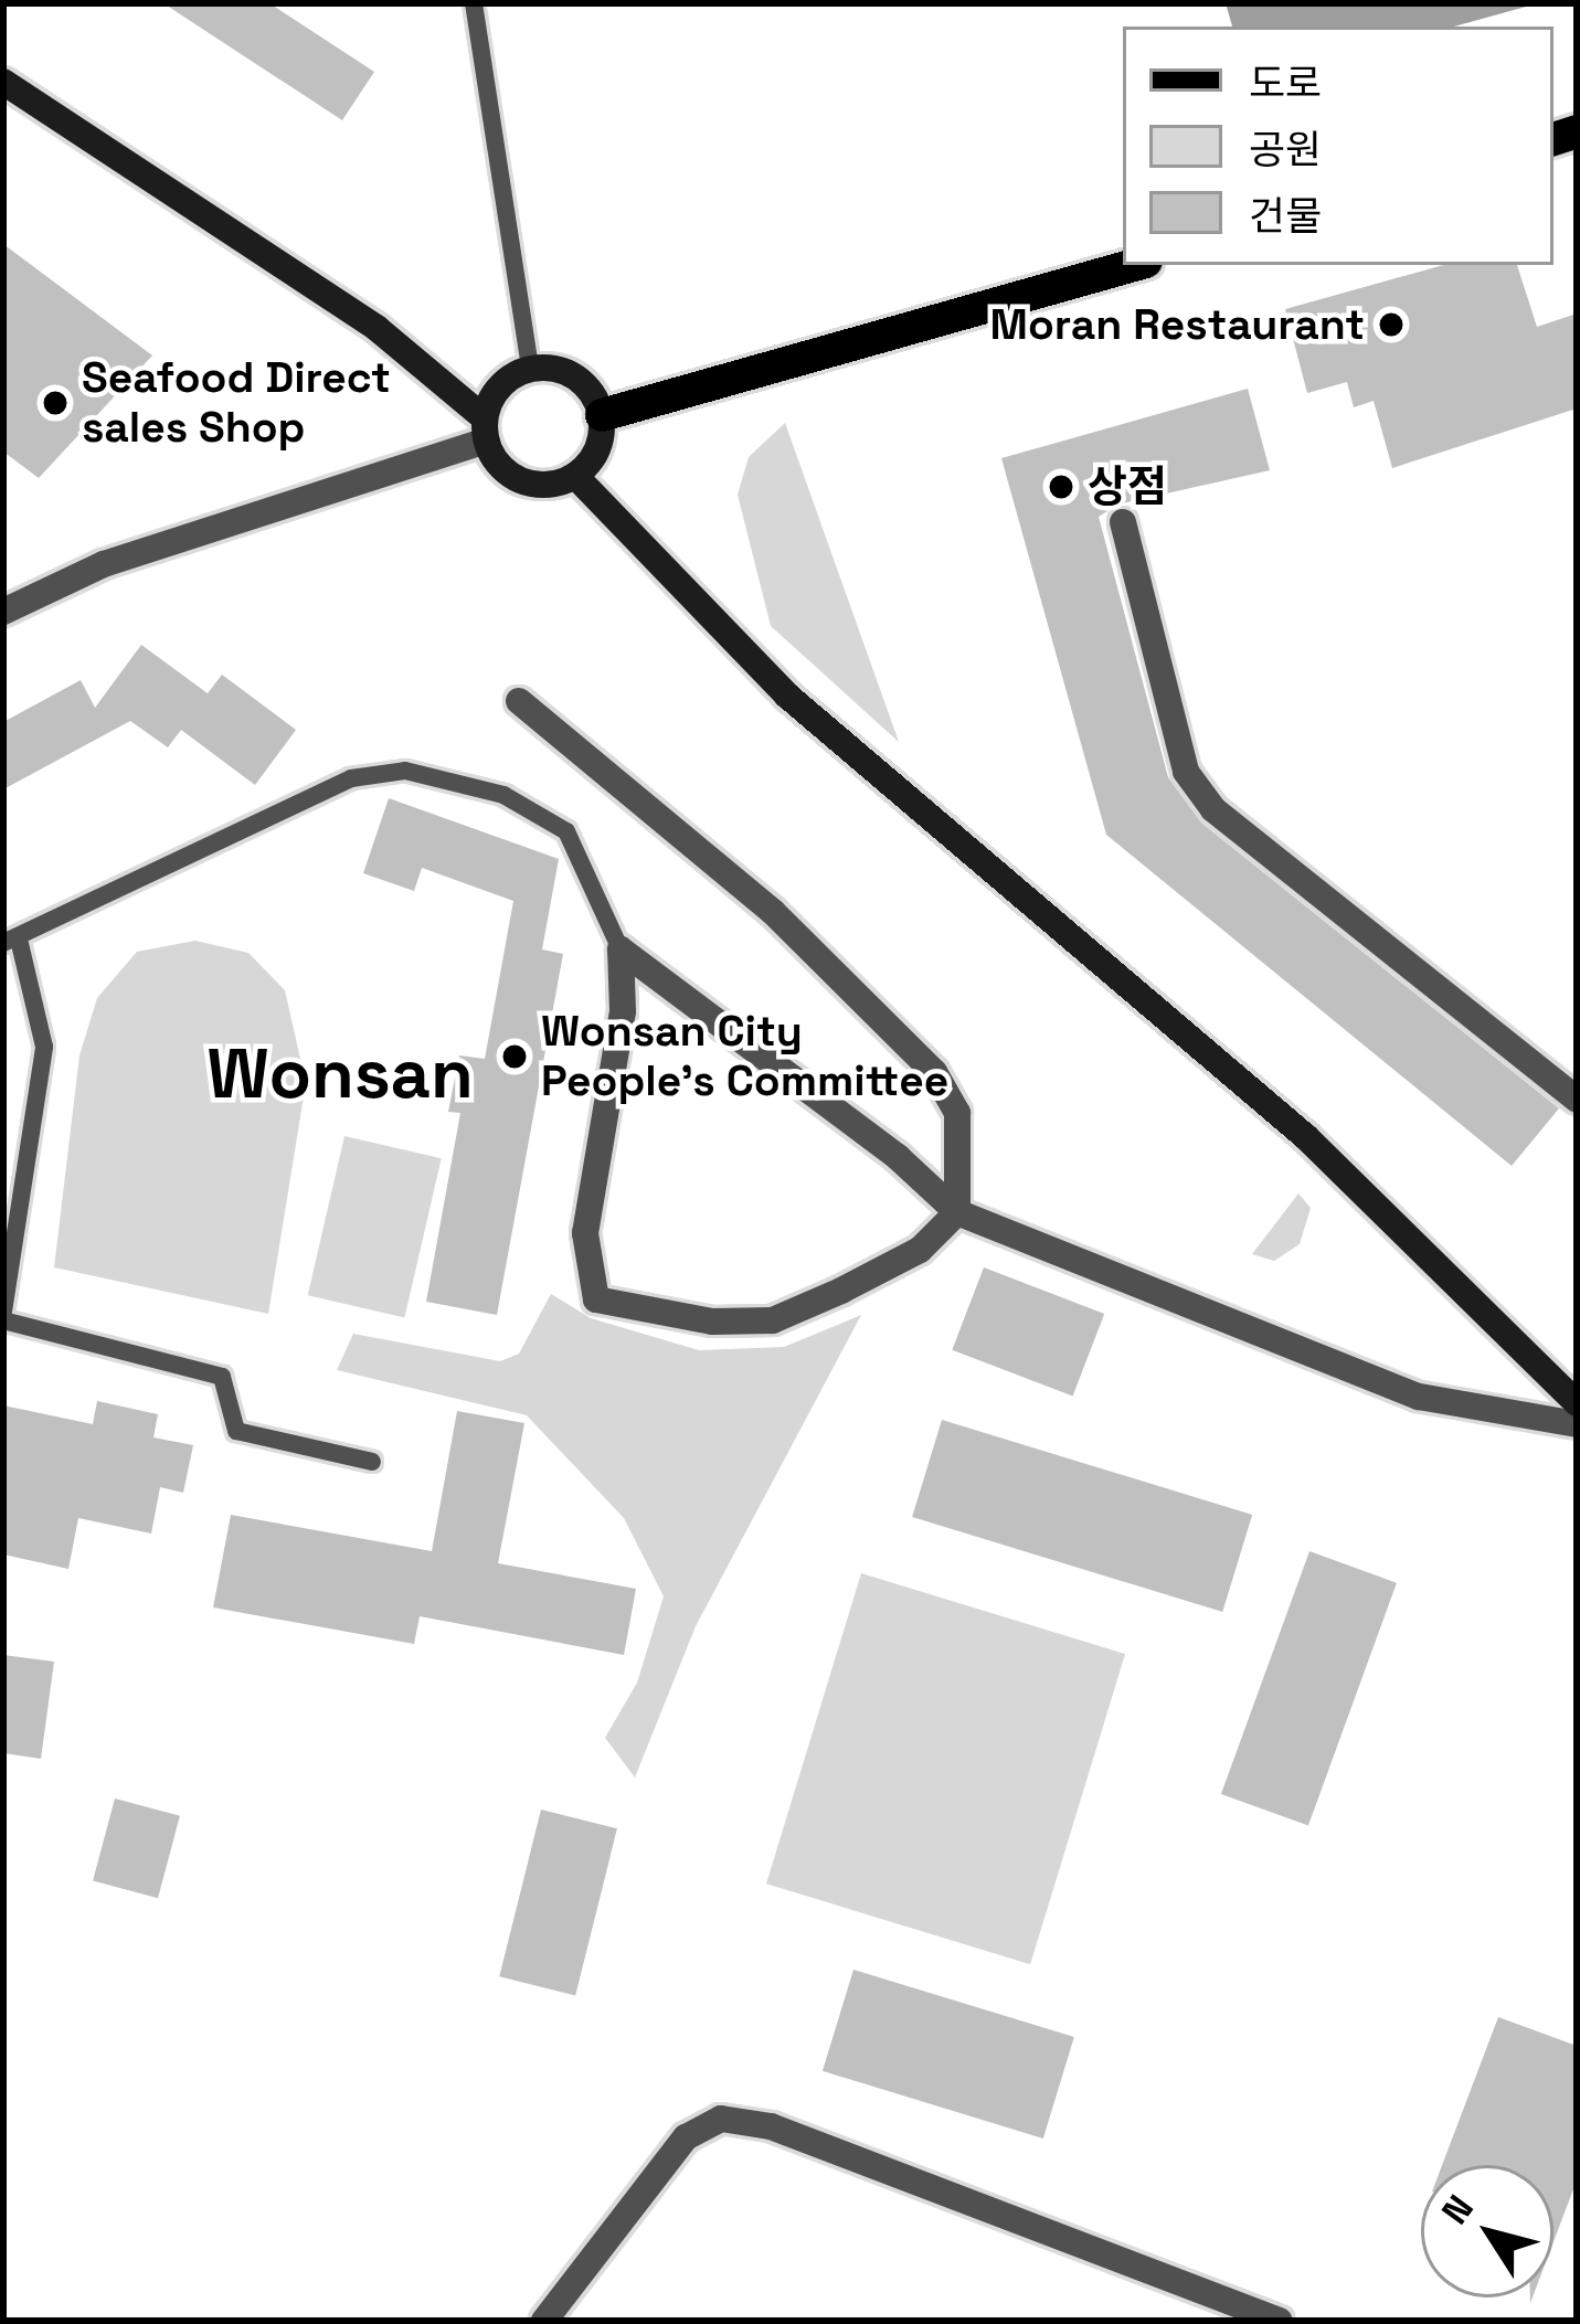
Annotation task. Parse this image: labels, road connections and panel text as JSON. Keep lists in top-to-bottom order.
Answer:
{
  "districts": ["Wonsan"],
  "places": [
    "Moran Restaurant",
    "Seafood Direct sales Shop",
    "상점",
    "Wonsan City People's Committee"
  ],
  "legend": ["도로", "공원", "건물"],
  "north": "top left"
}
